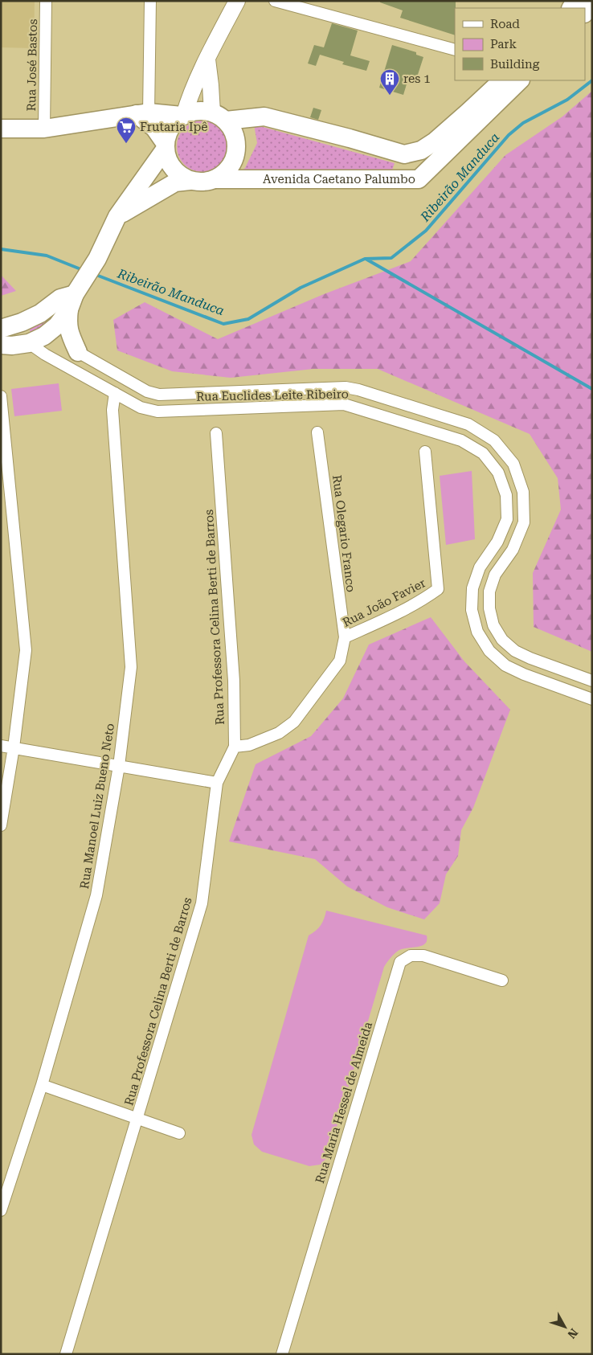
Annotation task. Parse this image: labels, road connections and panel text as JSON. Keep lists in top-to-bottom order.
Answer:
{
  "streets": {
    "main road": ["Avenida Caetano Palumbo"],
    "street": [
      "Rua José Bastos",
      "Rua Euclides Leite Ribeiro",
      "Rua Olegario Franco",
      "Rua João Favier",
      "Rua Professora Celina Berti de Barros",
      "Rua Manoel Luiz Bueno Neto",
      "Rua Maria Hessel de Almeida"
    ]
  },
  "crossings": [
    ["Rua Euclides Leite Ribeiro", "Rua Manoel Luiz Bueno Neto"],
    ["Rua Olegario Franco", "Rua João Favier"],
    ["Rua João Favier", "Rua Professora Celina Berti de Barros"]
  ],
  "water": ["Ribeirão Manduca"],
  "places": {
    "building": ["res 1"],
    "supermarket": ["Frutaria Ipê"]
  },
  "legend": ["Road", "Park", "Building"],
  "north": "bottom right"
}
